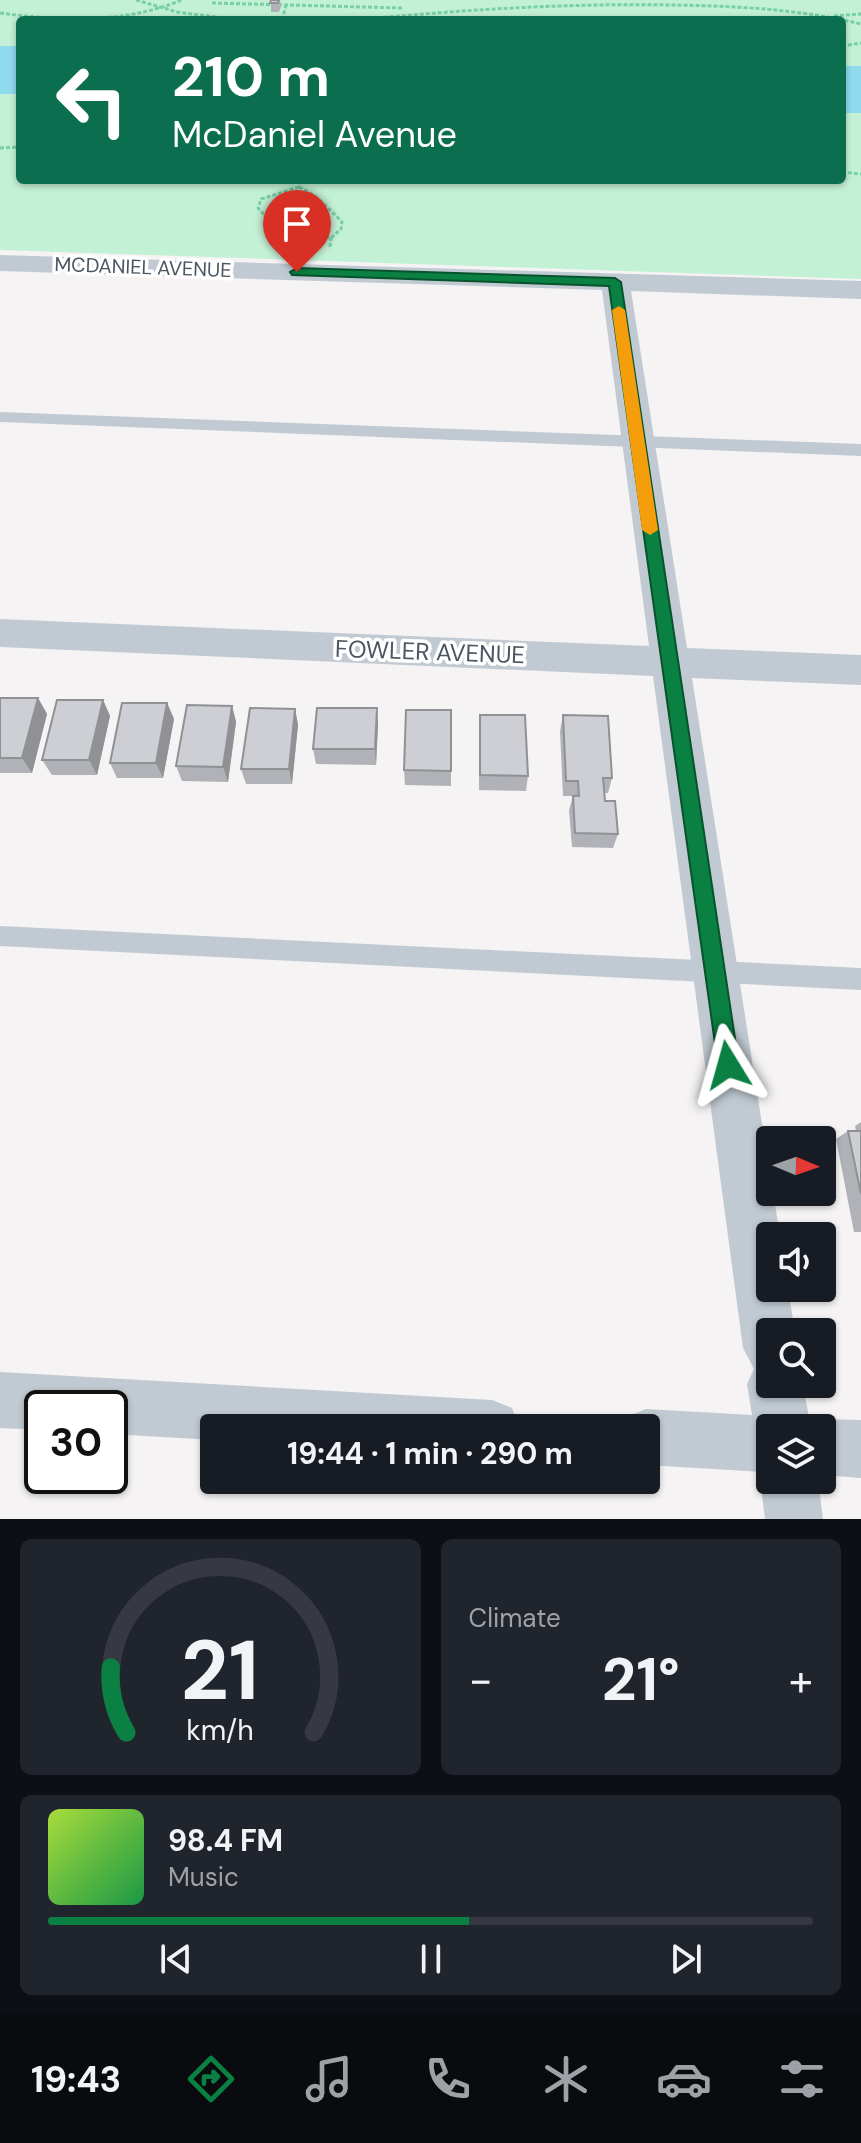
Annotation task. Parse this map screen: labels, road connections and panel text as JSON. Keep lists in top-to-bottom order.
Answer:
{
  "streets": {
    "street": ["MCDANIEL AVENUE", "FOWLER AVENUE"]
  },
  "north": "right",
  "page": {
    "turn": ["210 m", "McDaniel Avenue"],
    "limit": "30",
    "trip": "19:44 · 1 min · 290 m",
    "tile": "Climate",
    "heat": ["−", "21°", "+"],
    "song": ["98.4 FM", "Music"],
    "tabs": "19:43",
    "gauge": ["21", "km/h"]
  }
}
